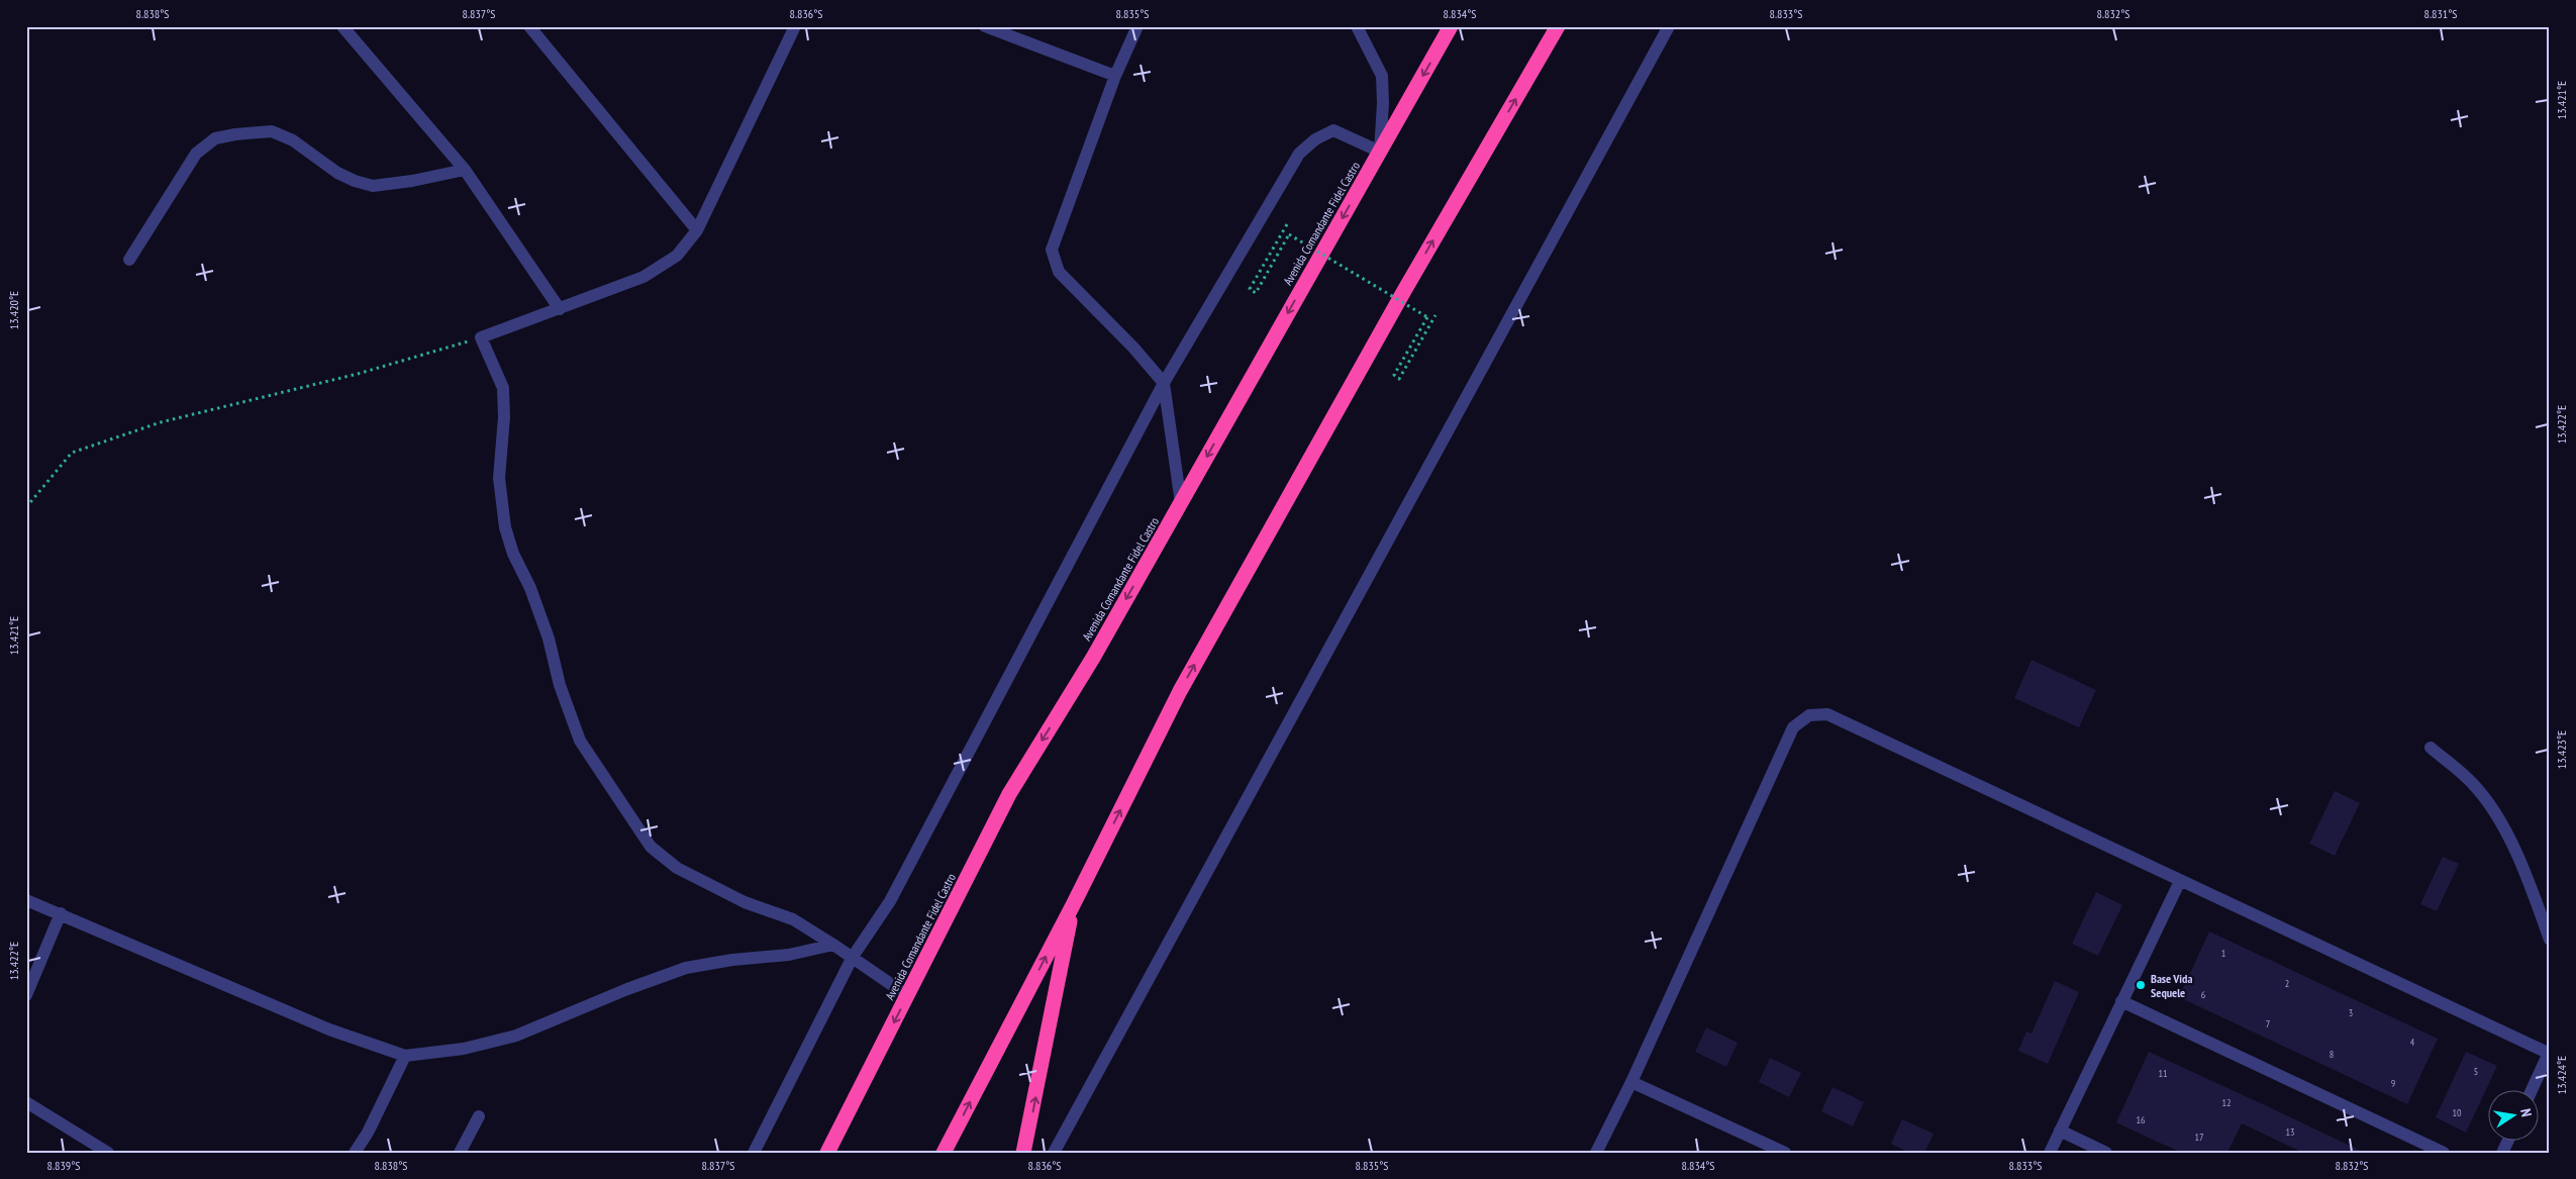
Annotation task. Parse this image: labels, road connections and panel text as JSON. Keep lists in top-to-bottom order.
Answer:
{
  "streets": {
    "highway": ["Avenida Comandante Fidel Castro"]
  },
  "places": ["Base Vida Sequele"],
  "house_numbers": [
    "1",
    "2",
    "6",
    "3",
    "7",
    "4",
    "8",
    "5",
    "11",
    "9",
    "12",
    "10",
    "16",
    "13",
    "17"
  ],
  "north": "right",
  "coordinates": [
    "8.838°S",
    "8.837°S",
    "8.836°S",
    "8.835°S",
    "8.834°S",
    "8.833°S",
    "8.832°S",
    "8.831°S",
    "13.421°E",
    "13.420°E",
    "13.422°E",
    "13.423°E",
    "13.424°E",
    "8.839°S"
  ]
}
